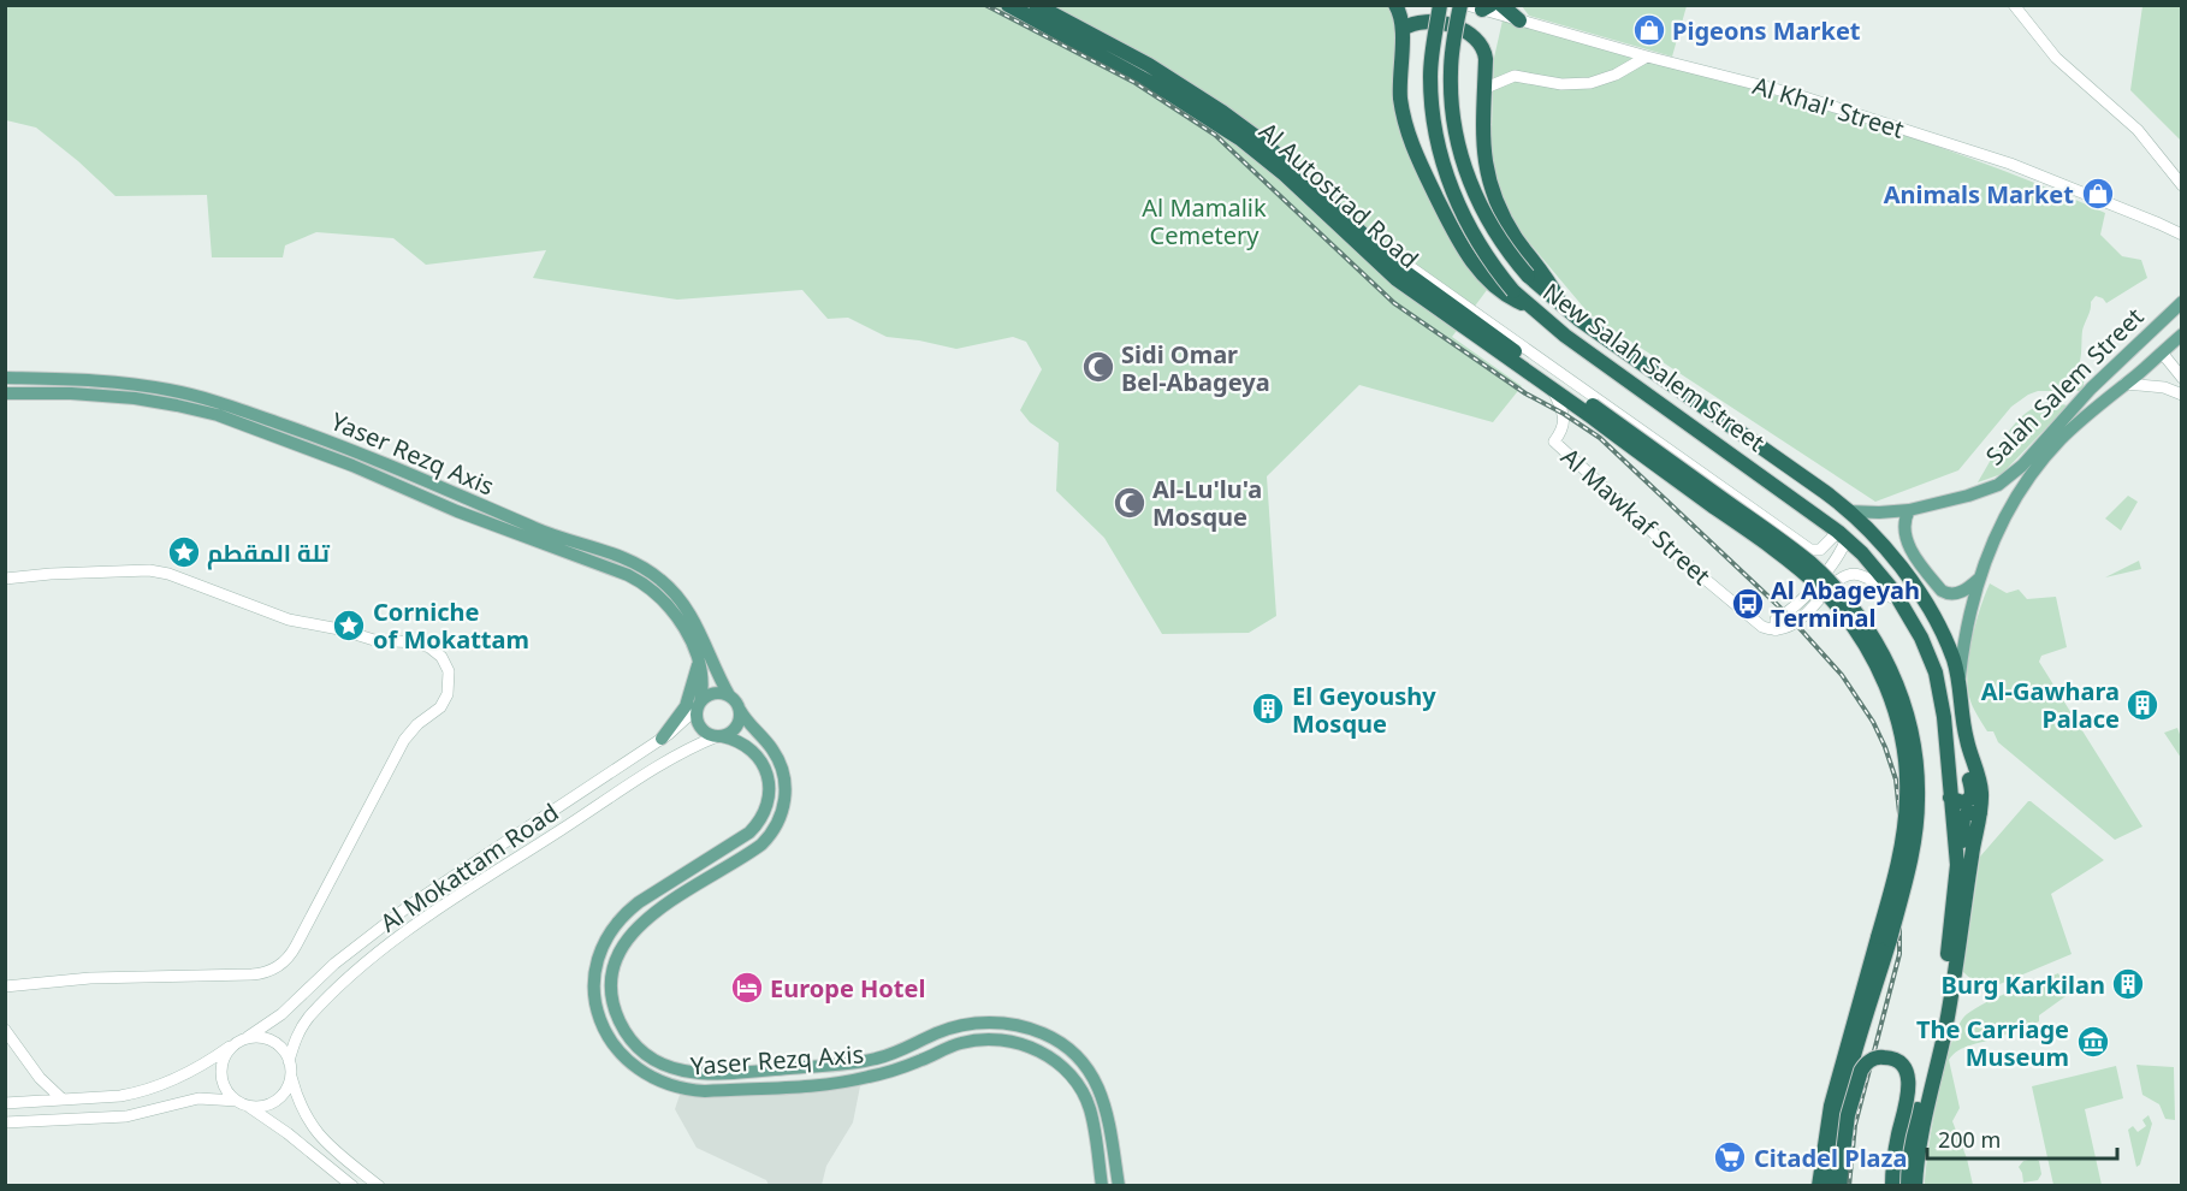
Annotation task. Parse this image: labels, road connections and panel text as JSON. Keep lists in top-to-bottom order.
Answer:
{
  "streets": {
    "highway": ["Al Autostrad Road", "New Salah Salem Street", "Salah Salem Street"],
    "main road": ["Yaser Rezq Axis"],
    "street": ["Al Khal' Street", "Al Mawkaf Street", "Al Mokattam Road"]
  },
  "crossings": [
    ["Al Autostrad Road", "Al Mawkaf Street"],
    ["New Salah Salem Street", "Salah Salem Street"],
    ["Yaser Rezq Axis", "Al Mokattam Road"]
  ],
  "parks": ["Al Mamalik Cemetery"],
  "places": {
    "shop": ["Pigeons Market", "Animals Market"],
    "mosque": ["Sidi Omar Bel-Abageya", "Al-Lu'lu'a Mosque"],
    "place": ["تلة المقطم", "Corniche of Mokattam"],
    "bus stop": ["Al Abageyah Terminal"],
    "building": ["Al-Gawhara Palace", "El Geyoushy Mosque", "Burg Karkilan"],
    "hotel": ["Europe Hotel"],
    "museum": ["The Carriage Museum"],
    "supermarket": ["Citadel Plaza"]
  },
  "scale_bar": "200 m"
}
